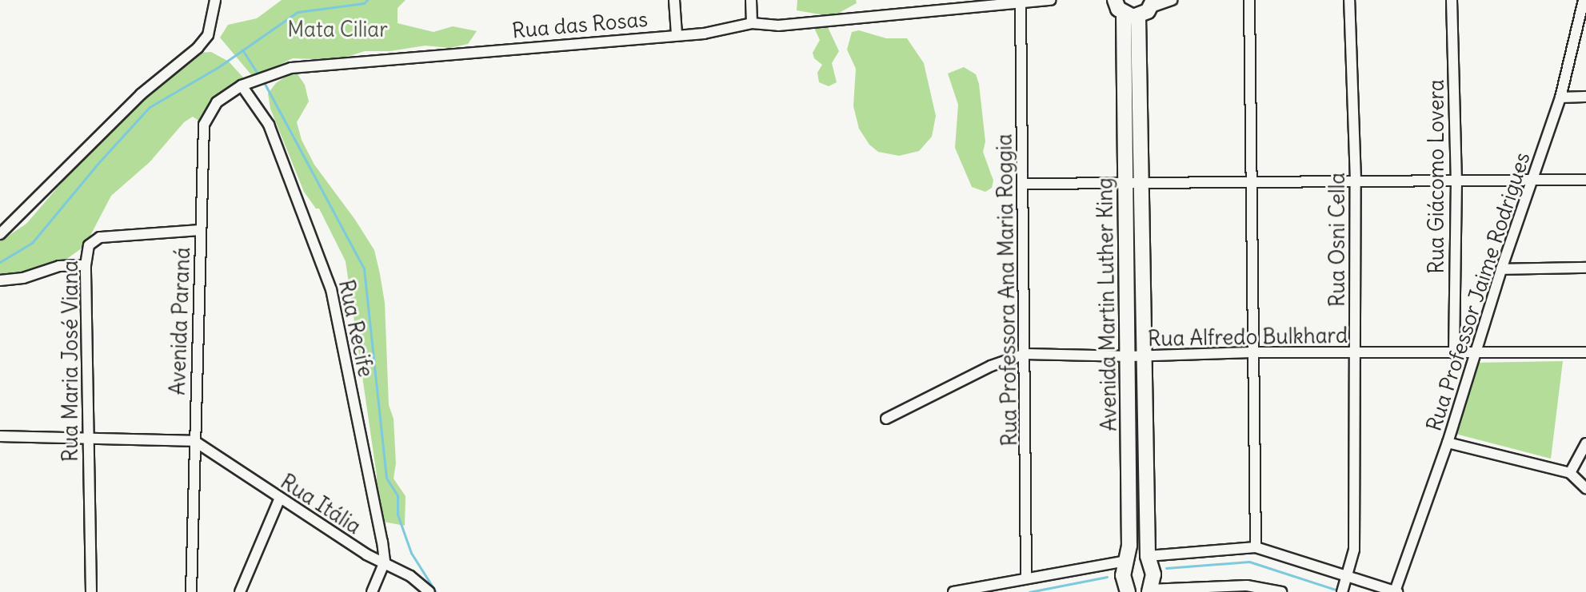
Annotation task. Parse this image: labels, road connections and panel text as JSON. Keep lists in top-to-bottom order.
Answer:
{
  "streets": {
    "main road": ["Avenida Martin Luther King"],
    "street": [
      "Rua das Rosas",
      "Rua Giácomo Lovera",
      "Rua Osni Cella",
      "Rua Professora Ana Maria Roggia",
      "Rua Professor Jaime Rodrigues",
      "Avenida Paraná",
      "Rua Recife",
      "Rua Alfredo Bulkhard",
      "Rua Maria José Viana",
      "Rua Itália"
    ]
  },
  "crossings": [
    ["Rua das Rosas", "Rua Professora Ana Maria Roggia"],
    ["Rua das Rosas", "Avenida Paraná"],
    ["Rua Giácomo Lovera", "Rua Alfredo Bulkhard"],
    ["Rua Osni Cella", "Rua Alfredo Bulkhard"],
    ["Rua Professora Ana Maria Roggia", "Rua Alfredo Bulkhard"],
    ["Rua Professor Jaime Rodrigues", "Rua Alfredo Bulkhard"],
    ["Avenida Martin Luther King", "Rua Alfredo Bulkhard"],
    ["Avenida Paraná", "Rua Recife"],
    ["Avenida Paraná", "Rua Maria José Viana"],
    ["Avenida Paraná", "Rua Itália"],
    ["Rua Recife", "Rua Itália"]
  ],
  "parks": ["Mata Ciliar"]
}
